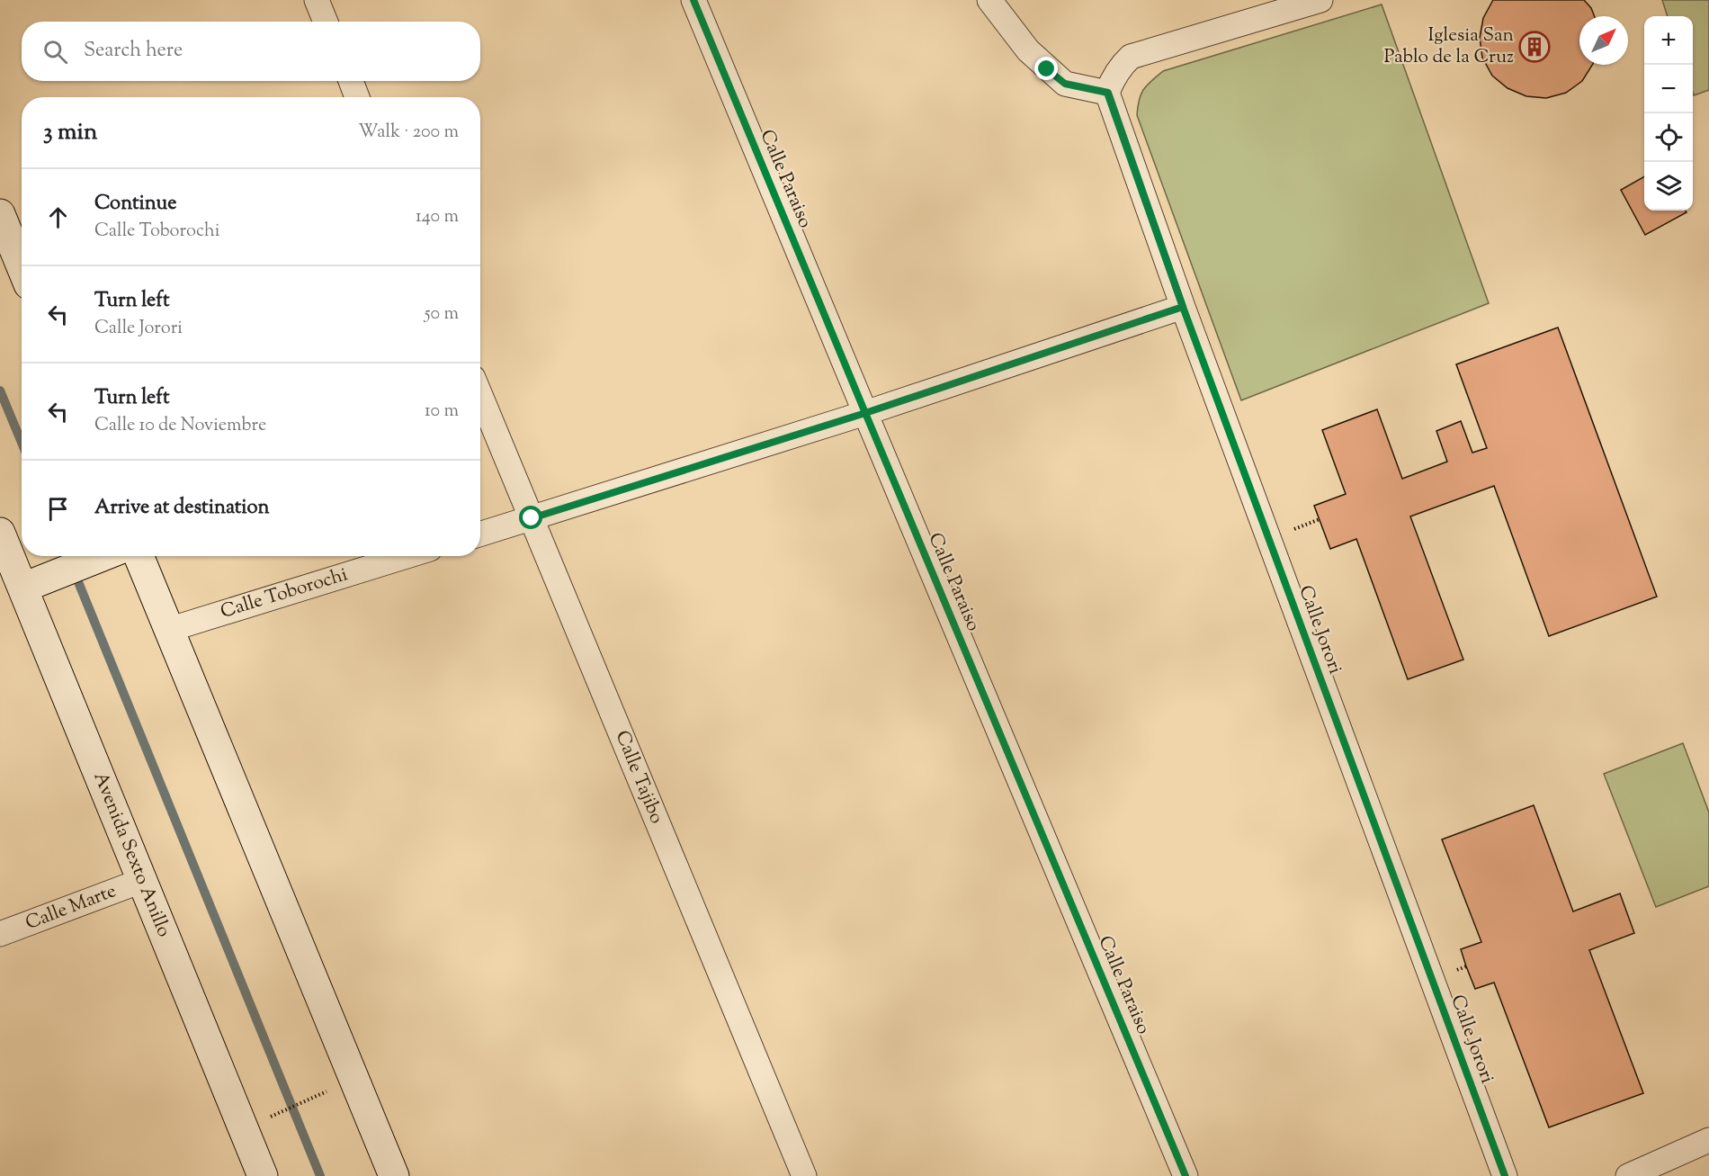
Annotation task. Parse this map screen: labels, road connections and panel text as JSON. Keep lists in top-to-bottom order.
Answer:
{
  "streets": {
    "main road": ["Avenida Sexto Anillo"],
    "street": [
      "Calle Paraiso",
      "Calle Toborochi",
      "Calle Jorori",
      "Calle Tajibo",
      "Calle Marte"
    ]
  },
  "crossings": [
    ["Avenida Sexto Anillo", "Calle Marte"]
  ],
  "places": {
    "building": ["Iglesia San Pablo de la Cruz"]
  },
  "north": "top right",
  "page": {
    "map_buttons": ["+", "−"],
    "search": "Search here",
    "heading": ["3 min", "Walk · 200 m"],
    "list": [
      ["Continue", "Calle Toborochi", "140 m"],
      ["Turn left", "Calle Jorori", "50 m"],
      ["Turn left", "Calle 10 de Noviembre", "10 m"],
      "Arrive at destination"
    ]
  }
}
